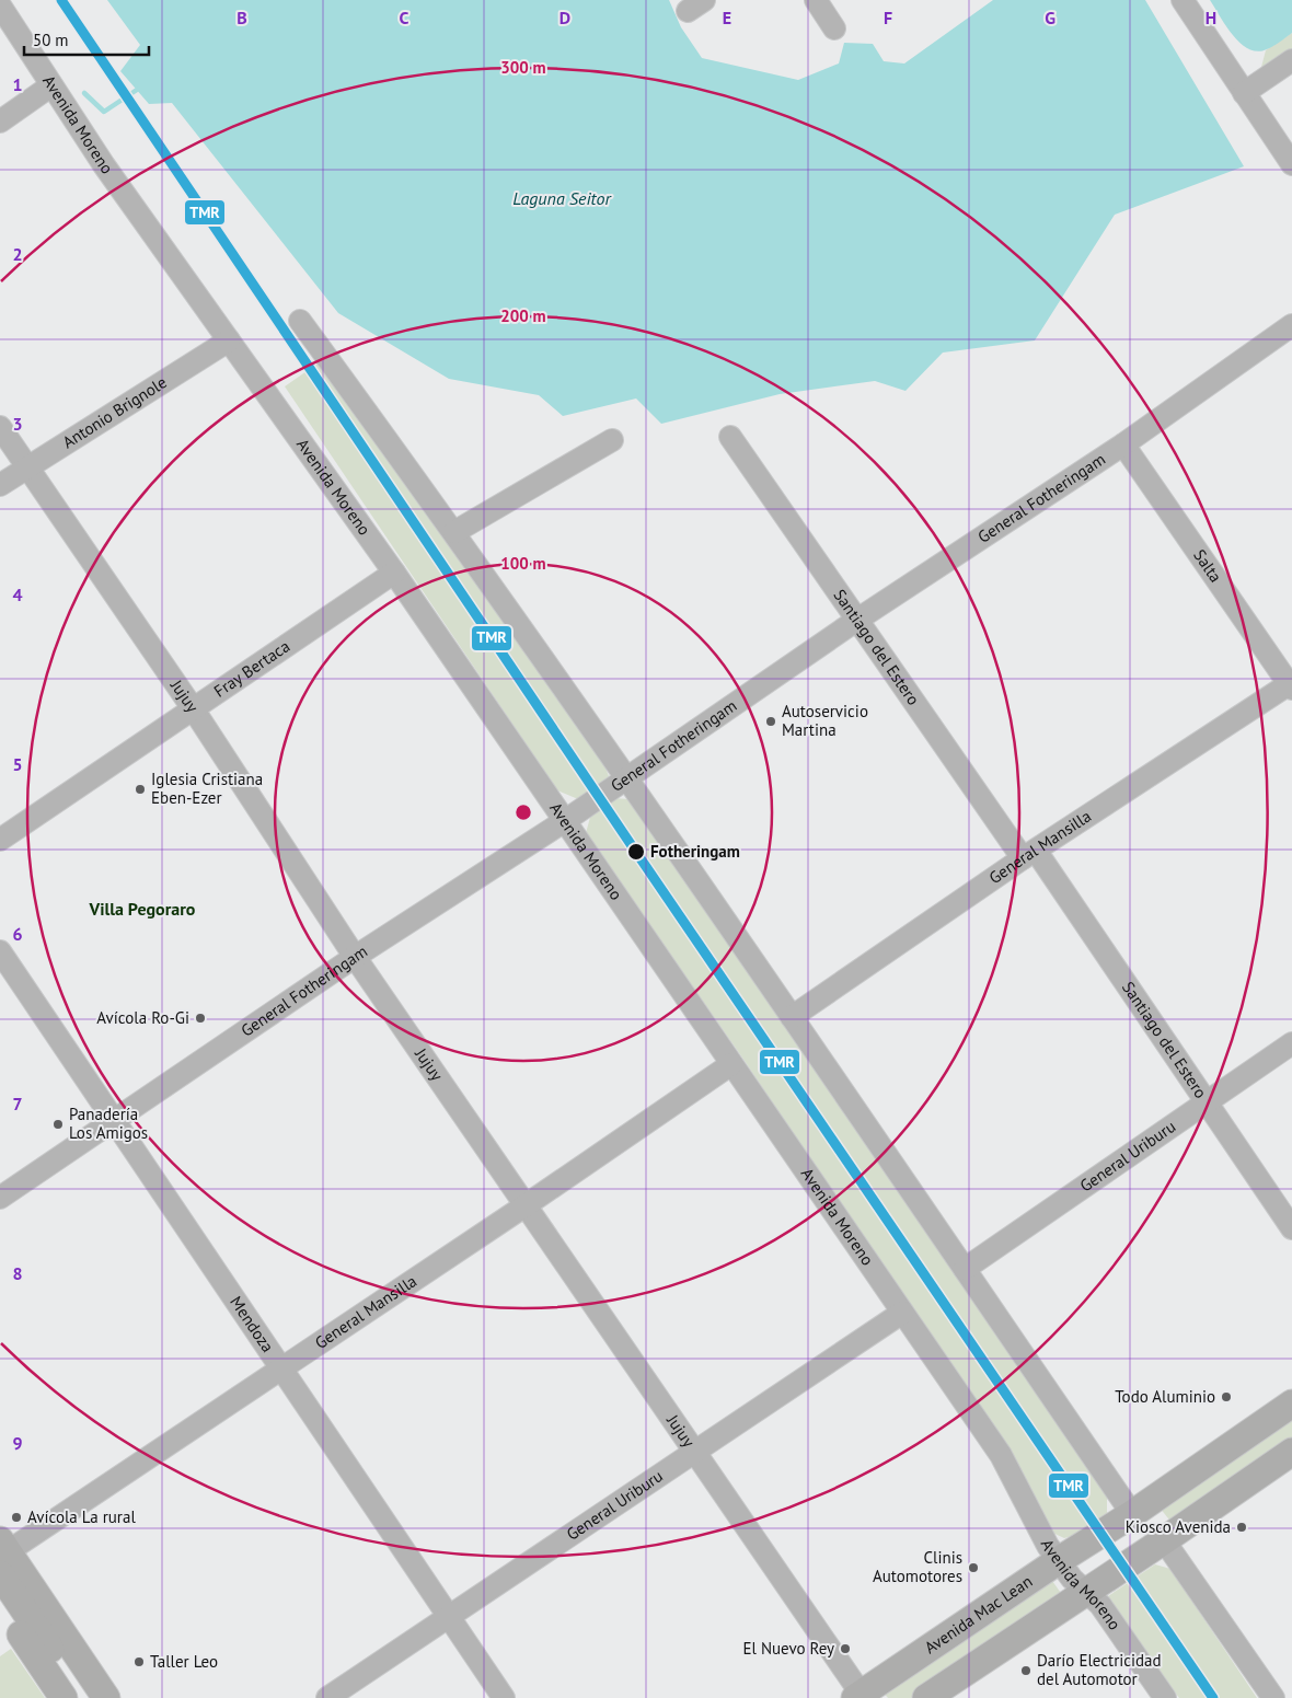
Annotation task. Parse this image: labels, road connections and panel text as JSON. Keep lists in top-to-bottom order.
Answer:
{
  "streets": {
    "main road": ["Avenida Mac Lean"],
    "street": [
      "Avenida Moreno",
      "Antonio Brignole",
      "General Fotheringam",
      "Salta",
      "Santiago del Estero",
      "Fray Bertaca",
      "Jujuy",
      "General Mansilla",
      "General Uriburu",
      "Mendoza"
    ]
  },
  "crossings": [
    ["Avenida Moreno", "Antonio Brignole"],
    ["Avenida Moreno", "General Fotheringam"],
    ["Avenida Moreno", "Fray Bertaca"],
    ["Avenida Moreno", "General Mansilla"],
    ["Avenida Moreno", "General Uriburu"],
    ["Avenida Moreno", "Avenida Mac Lean"],
    ["Antonio Brignole", "Jujuy"],
    ["General Fotheringam", "Salta"],
    ["General Fotheringam", "Santiago del Estero"],
    ["General Fotheringam", "Jujuy"],
    ["General Fotheringam", "Mendoza"],
    ["Salta", "General Mansilla"],
    ["Santiago del Estero", "General Mansilla"],
    ["Santiago del Estero", "General Uriburu"],
    ["Fray Bertaca", "Jujuy"],
    ["Jujuy", "General Mansilla"],
    ["Jujuy", "General Uriburu"],
    ["Jujuy", "Avenida Mac Lean"],
    ["General Mansilla", "Mendoza"],
    ["General Uriburu", "Mendoza"]
  ],
  "districts": ["Villa Pegoraro"],
  "water": ["Laguna Seitor"],
  "places": [
    "Autoservicio Martina",
    "Iglesia Cristiana Eben-Ezer",
    "Fotheringam",
    "Avícola Ro-Gi",
    "Panadería Los Amigos",
    "Todo Aluminio",
    "Avícola La rural",
    "Kiosco Avenida",
    "Clinis Automotores",
    "El Nuevo Rey",
    "Taller Leo",
    "Darío Electricidad del Automotor"
  ],
  "lines": ["transit line TMR"],
  "scale_bar": "50 m",
  "grid": {
    "columns": [
      "B",
      "C",
      "D",
      "E",
      "F",
      "G",
      "H"
    ],
    "rows": [
      "1",
      "2",
      "3",
      "4",
      "5",
      "6",
      "7",
      "8",
      "9"
    ]
  },
  "rings": ["300 m", "200 m", "100 m"]
}
